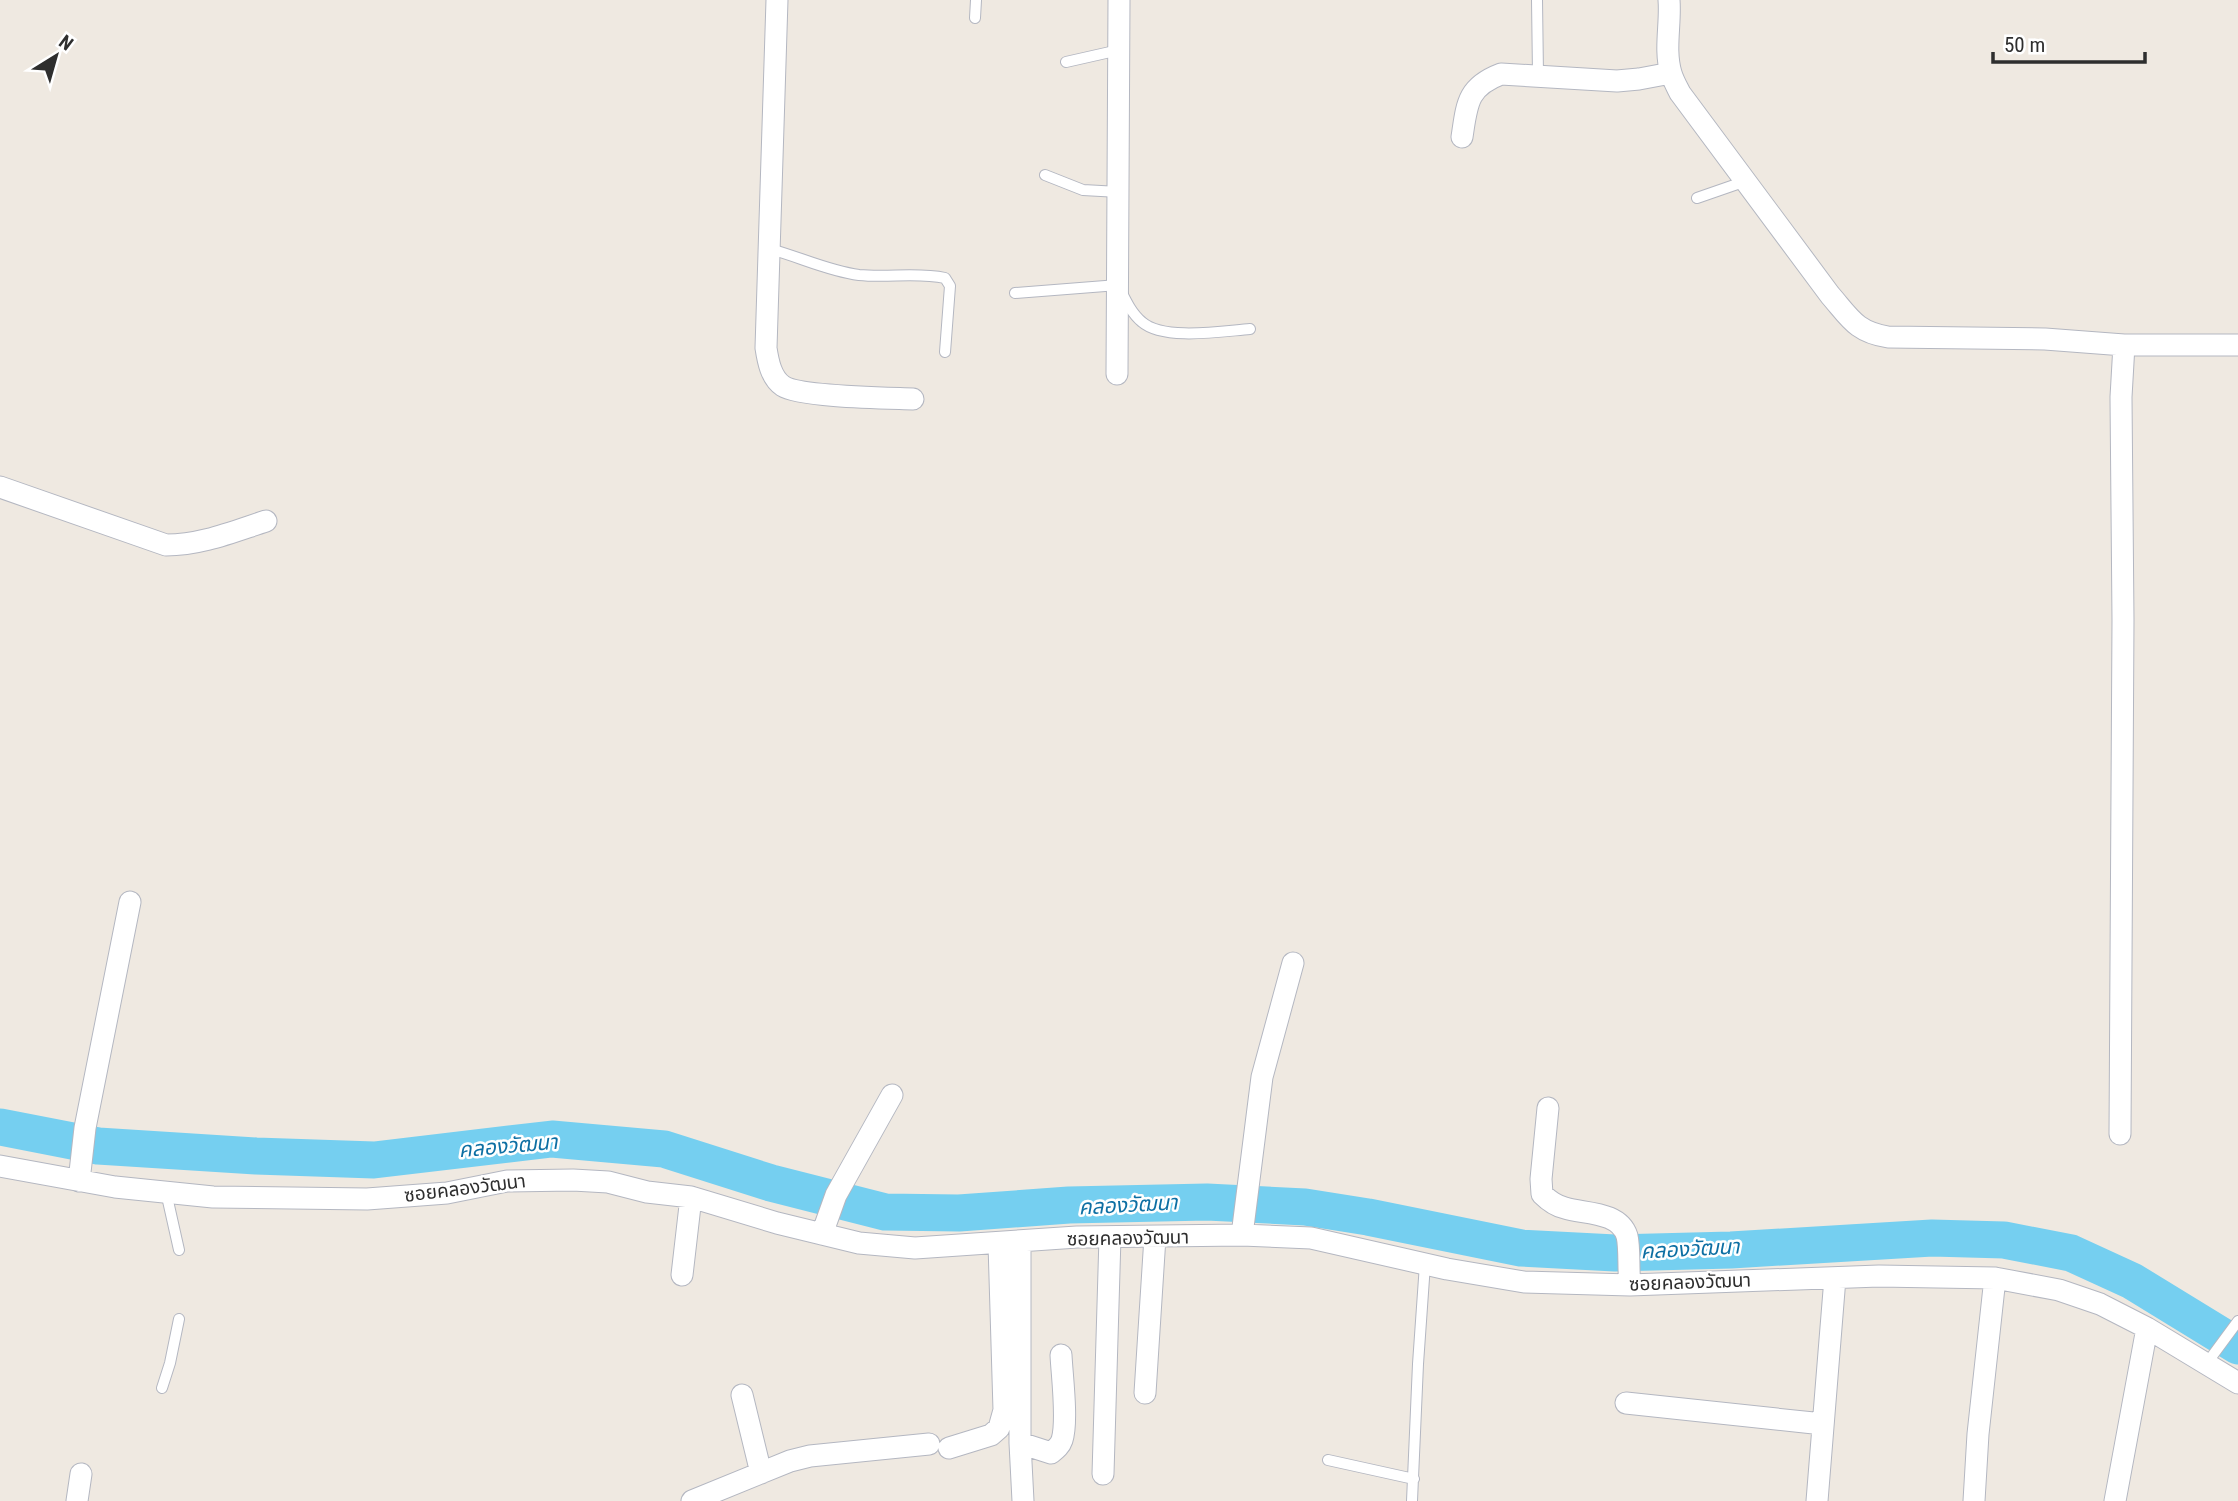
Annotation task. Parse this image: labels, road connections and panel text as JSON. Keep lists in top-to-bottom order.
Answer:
{
  "streets": {
    "street": ["ซอยคลองวัฒนา"]
  },
  "water": ["คลองวัฒนา"],
  "scale_bar": "50 m",
  "north": "top right"
}
